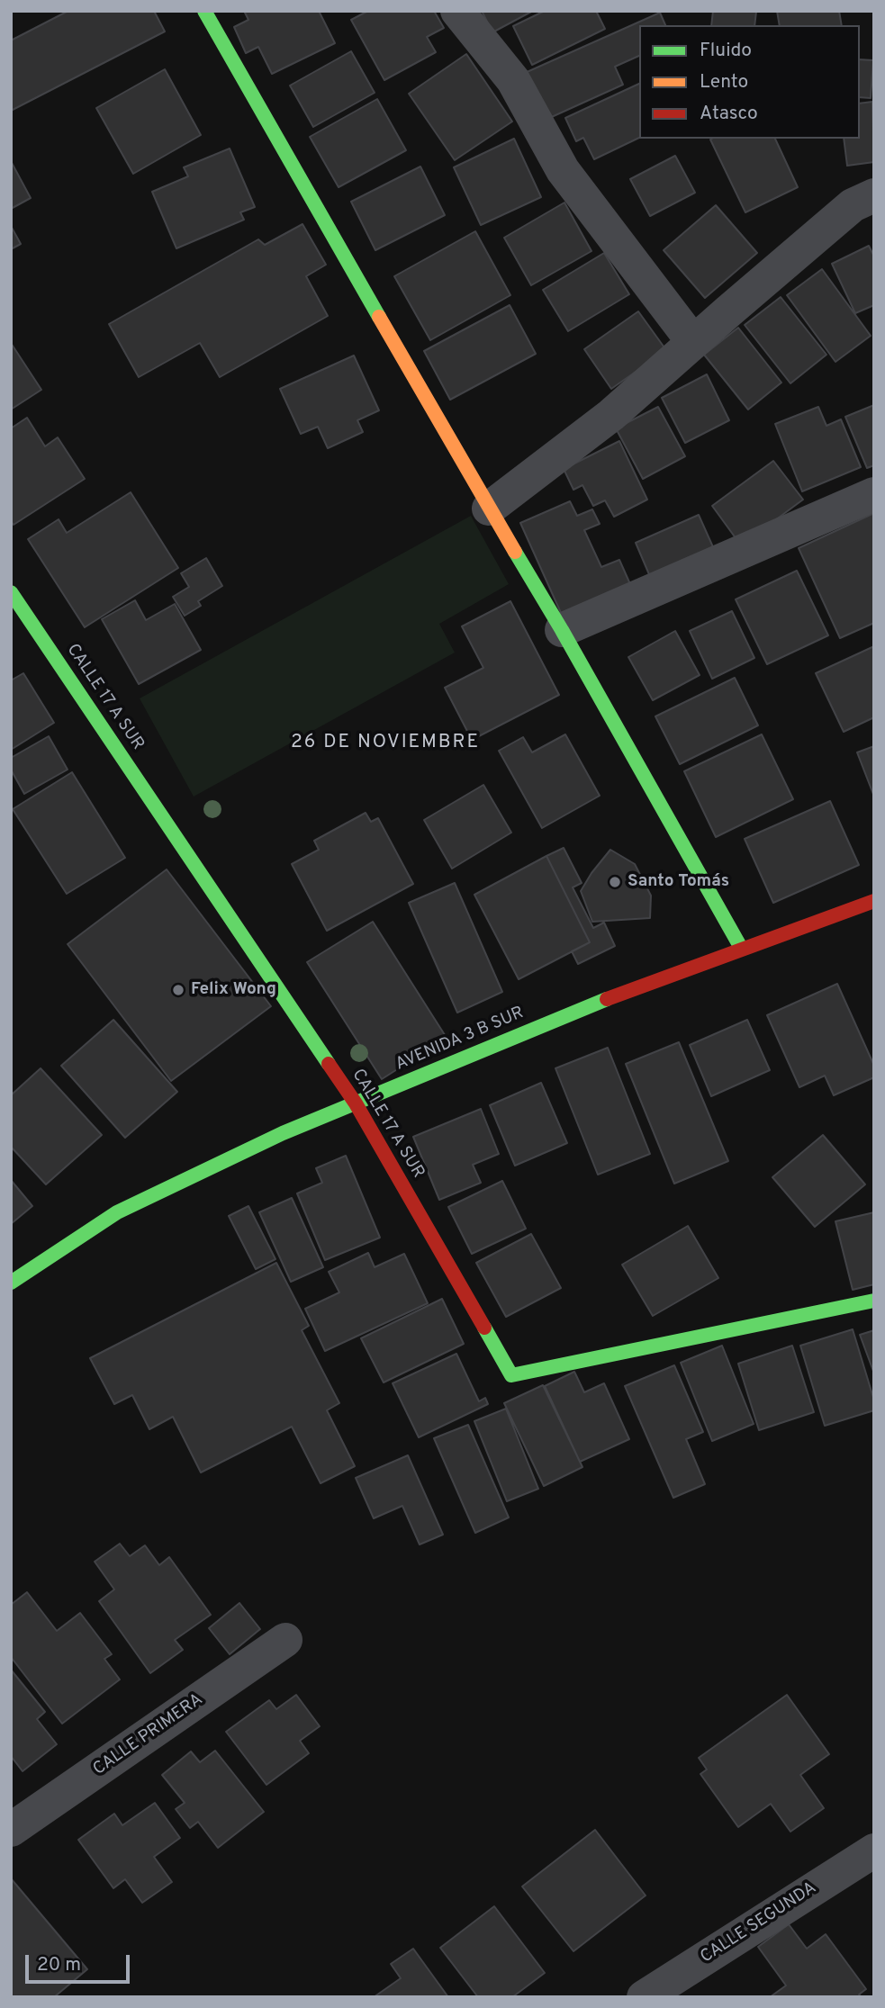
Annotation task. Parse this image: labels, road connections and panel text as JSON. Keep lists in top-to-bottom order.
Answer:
{
  "streets": {
    "street": [
      "CALLE 17 A SUR",
      "AVENIDA 3 B SUR",
      "CALLE PRIMERA",
      "CALLE SEGUNDA"
    ]
  },
  "crossings": [
    ["CALLE 17 A SUR", "AVENIDA 3 B SUR"]
  ],
  "districts": ["26 DE NOVIEMBRE"],
  "places": ["Santo Tomás", "Felix Wong"],
  "legend": ["Fluido", "Lento", "Atasco"],
  "scale_bar": "20 m"
}
